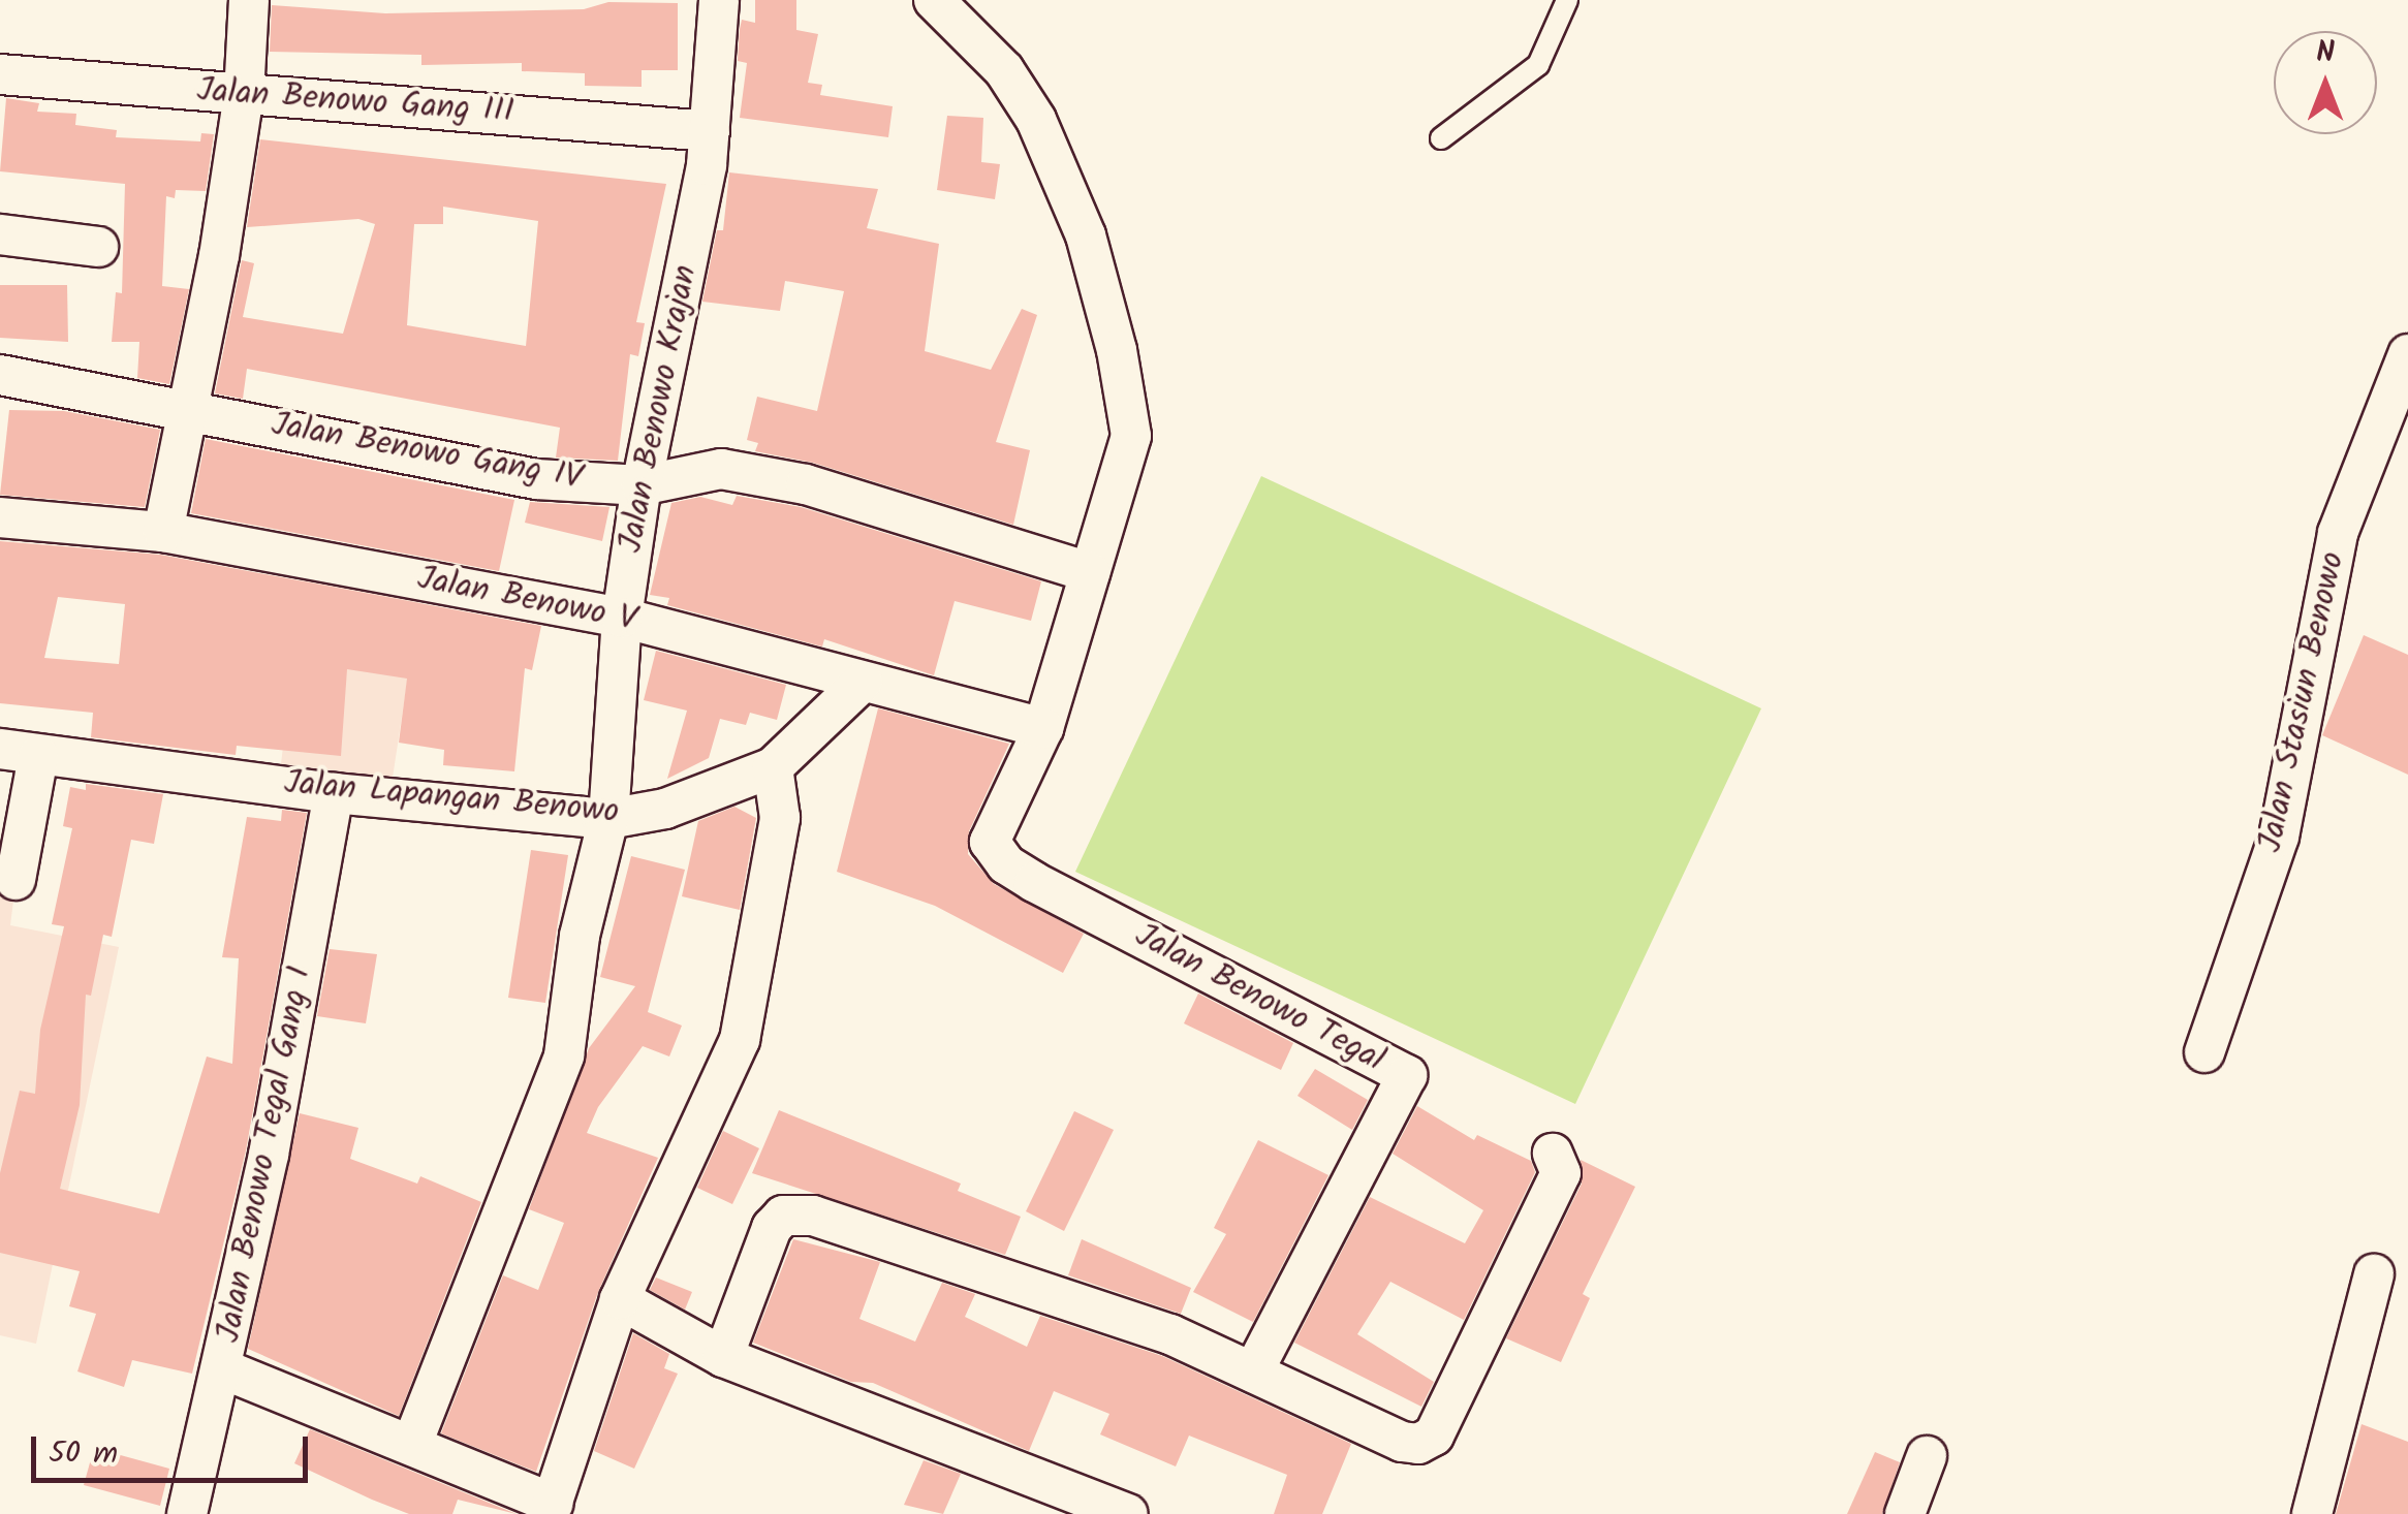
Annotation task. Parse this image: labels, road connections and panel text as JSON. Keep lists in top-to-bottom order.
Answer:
{
  "streets": {
    "street": [
      "Jalan Benowo Gang III",
      "Jalan Benowo Krajan",
      "Jalan Benowo Gang IV",
      "Jalan Benowo V",
      "Jalan Stasiun Benowo",
      "Jalan Lapangan Benowo",
      "Jalan Benowo Tegal",
      "Jalan Benowo Tegal Gang I"
    ]
  },
  "crossings": [
    ["Jalan Benowo Gang III", "Jalan Benowo Krajan"],
    ["Jalan Benowo Krajan", "Jalan Benowo Gang IV"],
    ["Jalan Benowo Krajan", "Jalan Benowo V"],
    ["Jalan Benowo Krajan", "Jalan Lapangan Benowo"],
    ["Jalan Benowo V", "Jalan Lapangan Benowo"],
    ["Jalan Benowo V", "Jalan Benowo Tegal"],
    ["Jalan Lapangan Benowo", "Jalan Benowo Tegal Gang I"]
  ],
  "scale_bar": "50 m",
  "north": "top"
}
